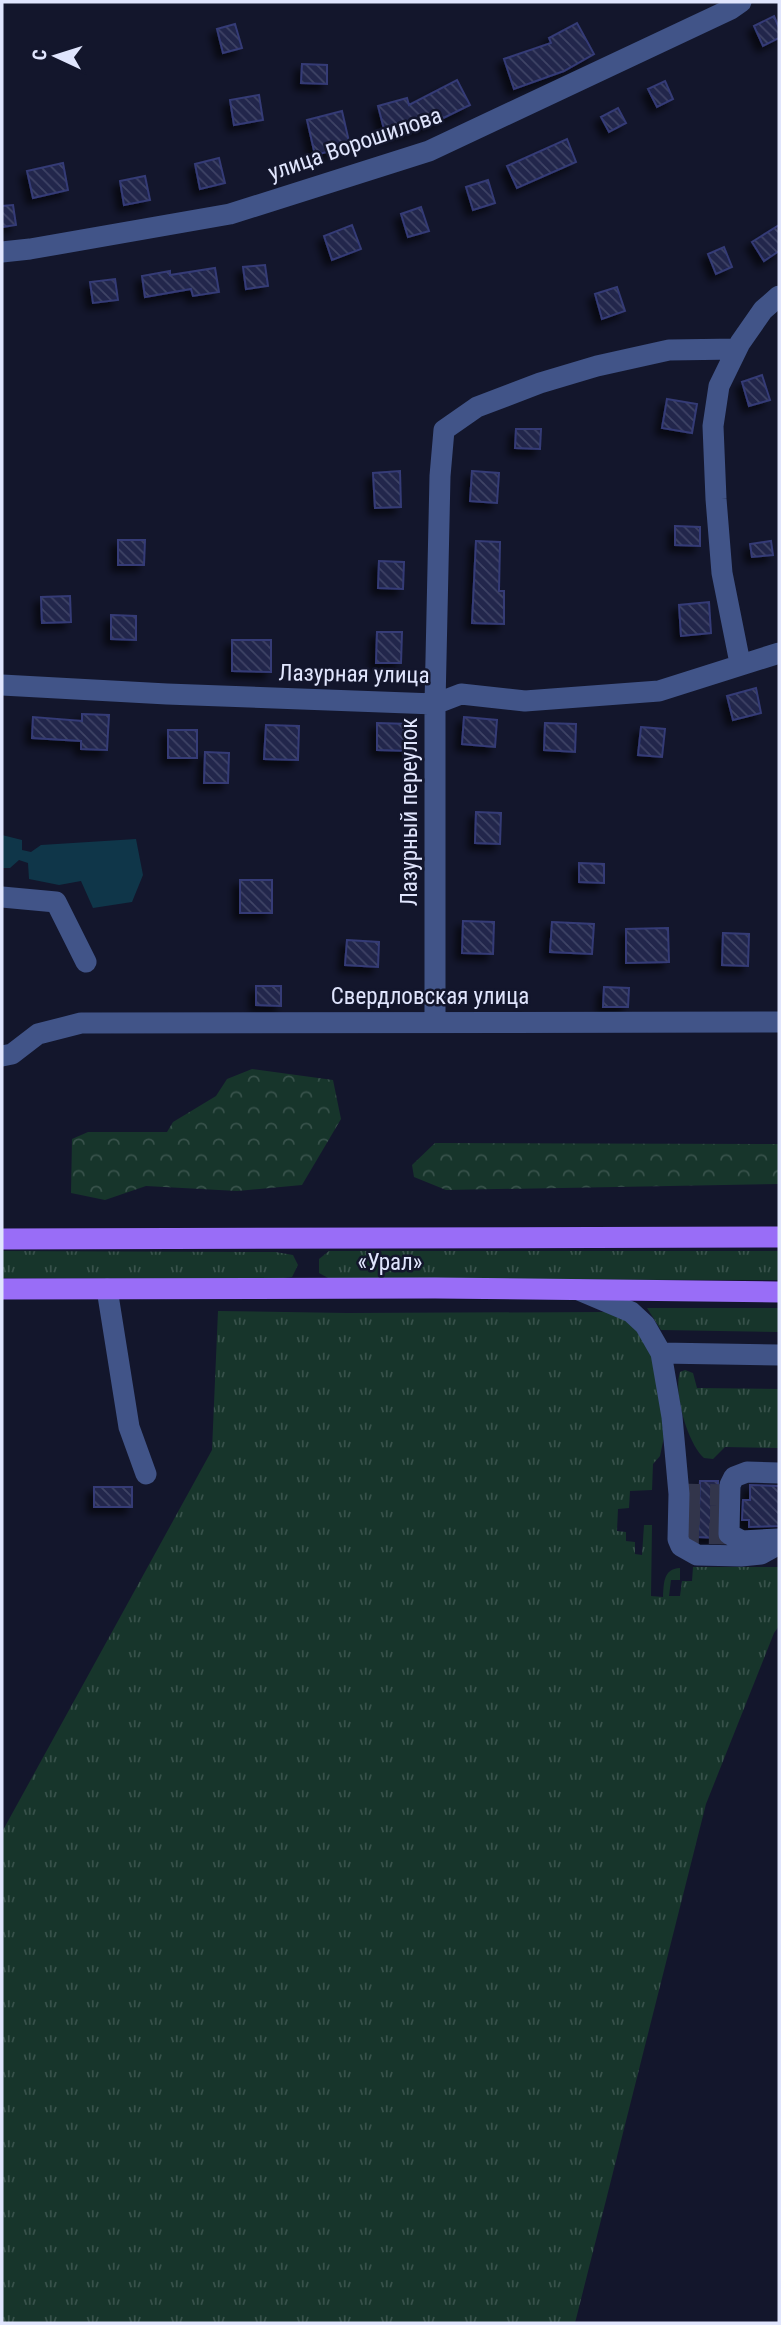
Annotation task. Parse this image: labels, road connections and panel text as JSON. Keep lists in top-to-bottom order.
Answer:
{
  "streets": {
    "main road": ["«Урал»"],
    "street": [
      "улица Ворошилова",
      "Лазурная улица",
      "Лазурный переулок",
      "Свердловская улица"
    ]
  },
  "crossings": [
    ["Лазурная улица", "Лазурный переулок"],
    ["Лазурный переулок", "Свердловская улица"]
  ],
  "north": "left"
}
